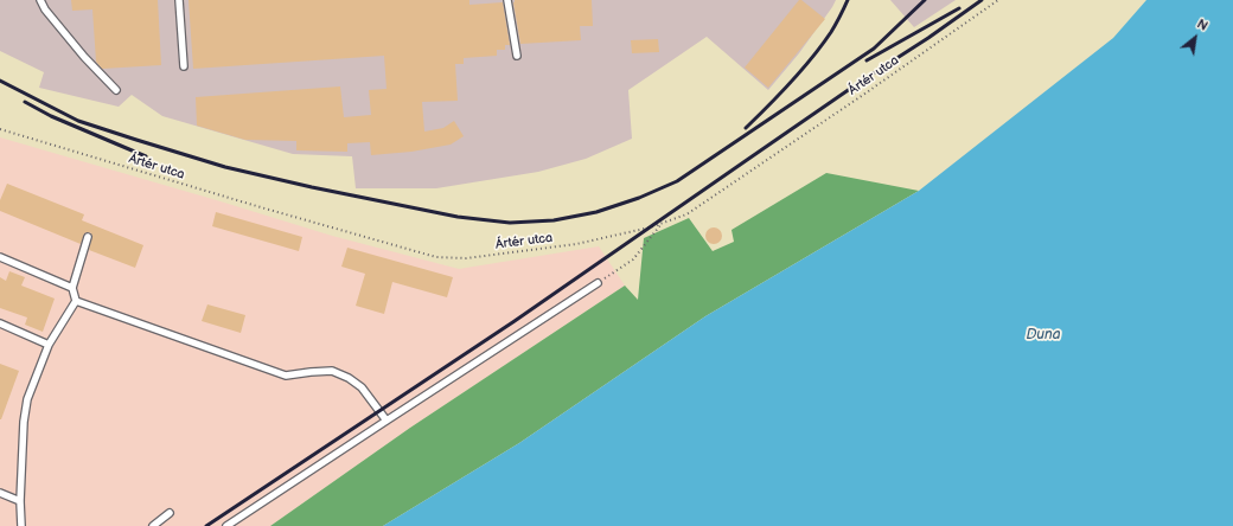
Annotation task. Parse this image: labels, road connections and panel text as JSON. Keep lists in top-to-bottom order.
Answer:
{
  "streets": {
    "path": ["Ártér utca"]
  },
  "water": ["Duna"],
  "north": "top right"
}
